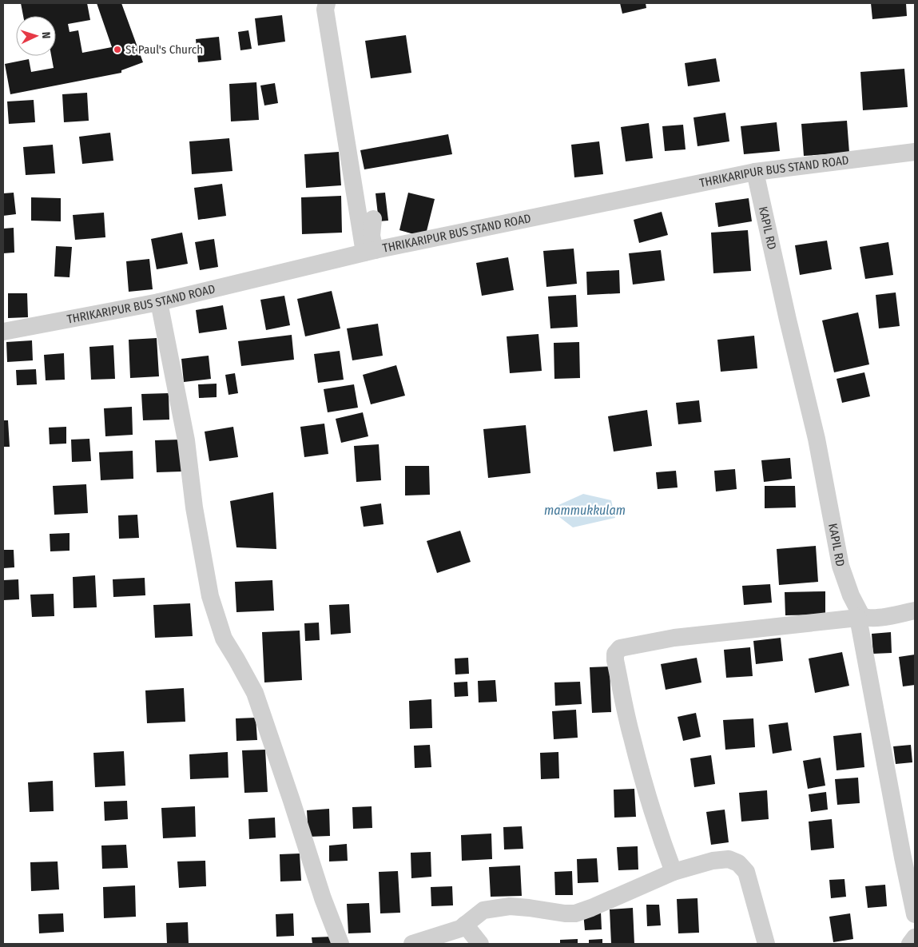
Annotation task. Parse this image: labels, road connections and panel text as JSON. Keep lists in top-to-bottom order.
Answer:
{
  "streets": {
    "street": ["THRIKARIPUR BUS STAND ROAD", "KAPIL RD"]
  },
  "crossings": [
    ["THRIKARIPUR BUS STAND ROAD", "KAPIL RD"]
  ],
  "water": ["mammukkulam"],
  "places": ["St Paul's Church"],
  "north": "right"
}
